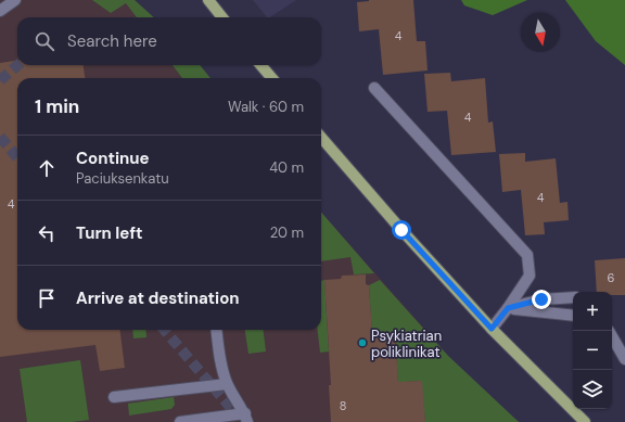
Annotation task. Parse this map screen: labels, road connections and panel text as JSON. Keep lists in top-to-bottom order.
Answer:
{
  "places": ["Psykiatrian poliklinikat"],
  "house_numbers": [
    "4",
    "4",
    "4",
    "4",
    "6",
    "8"
  ],
  "north": "bottom",
  "page": {
    "search": "Search here",
    "heading": ["1 min", "Walk · 60 m"],
    "list": [
      ["Continue", "Paciuksenkatu", "40 m"],
      ["Turn left", "20 m"],
      "Arrive at destination"
    ],
    "map_buttons": ["+", "−"]
  }
}
